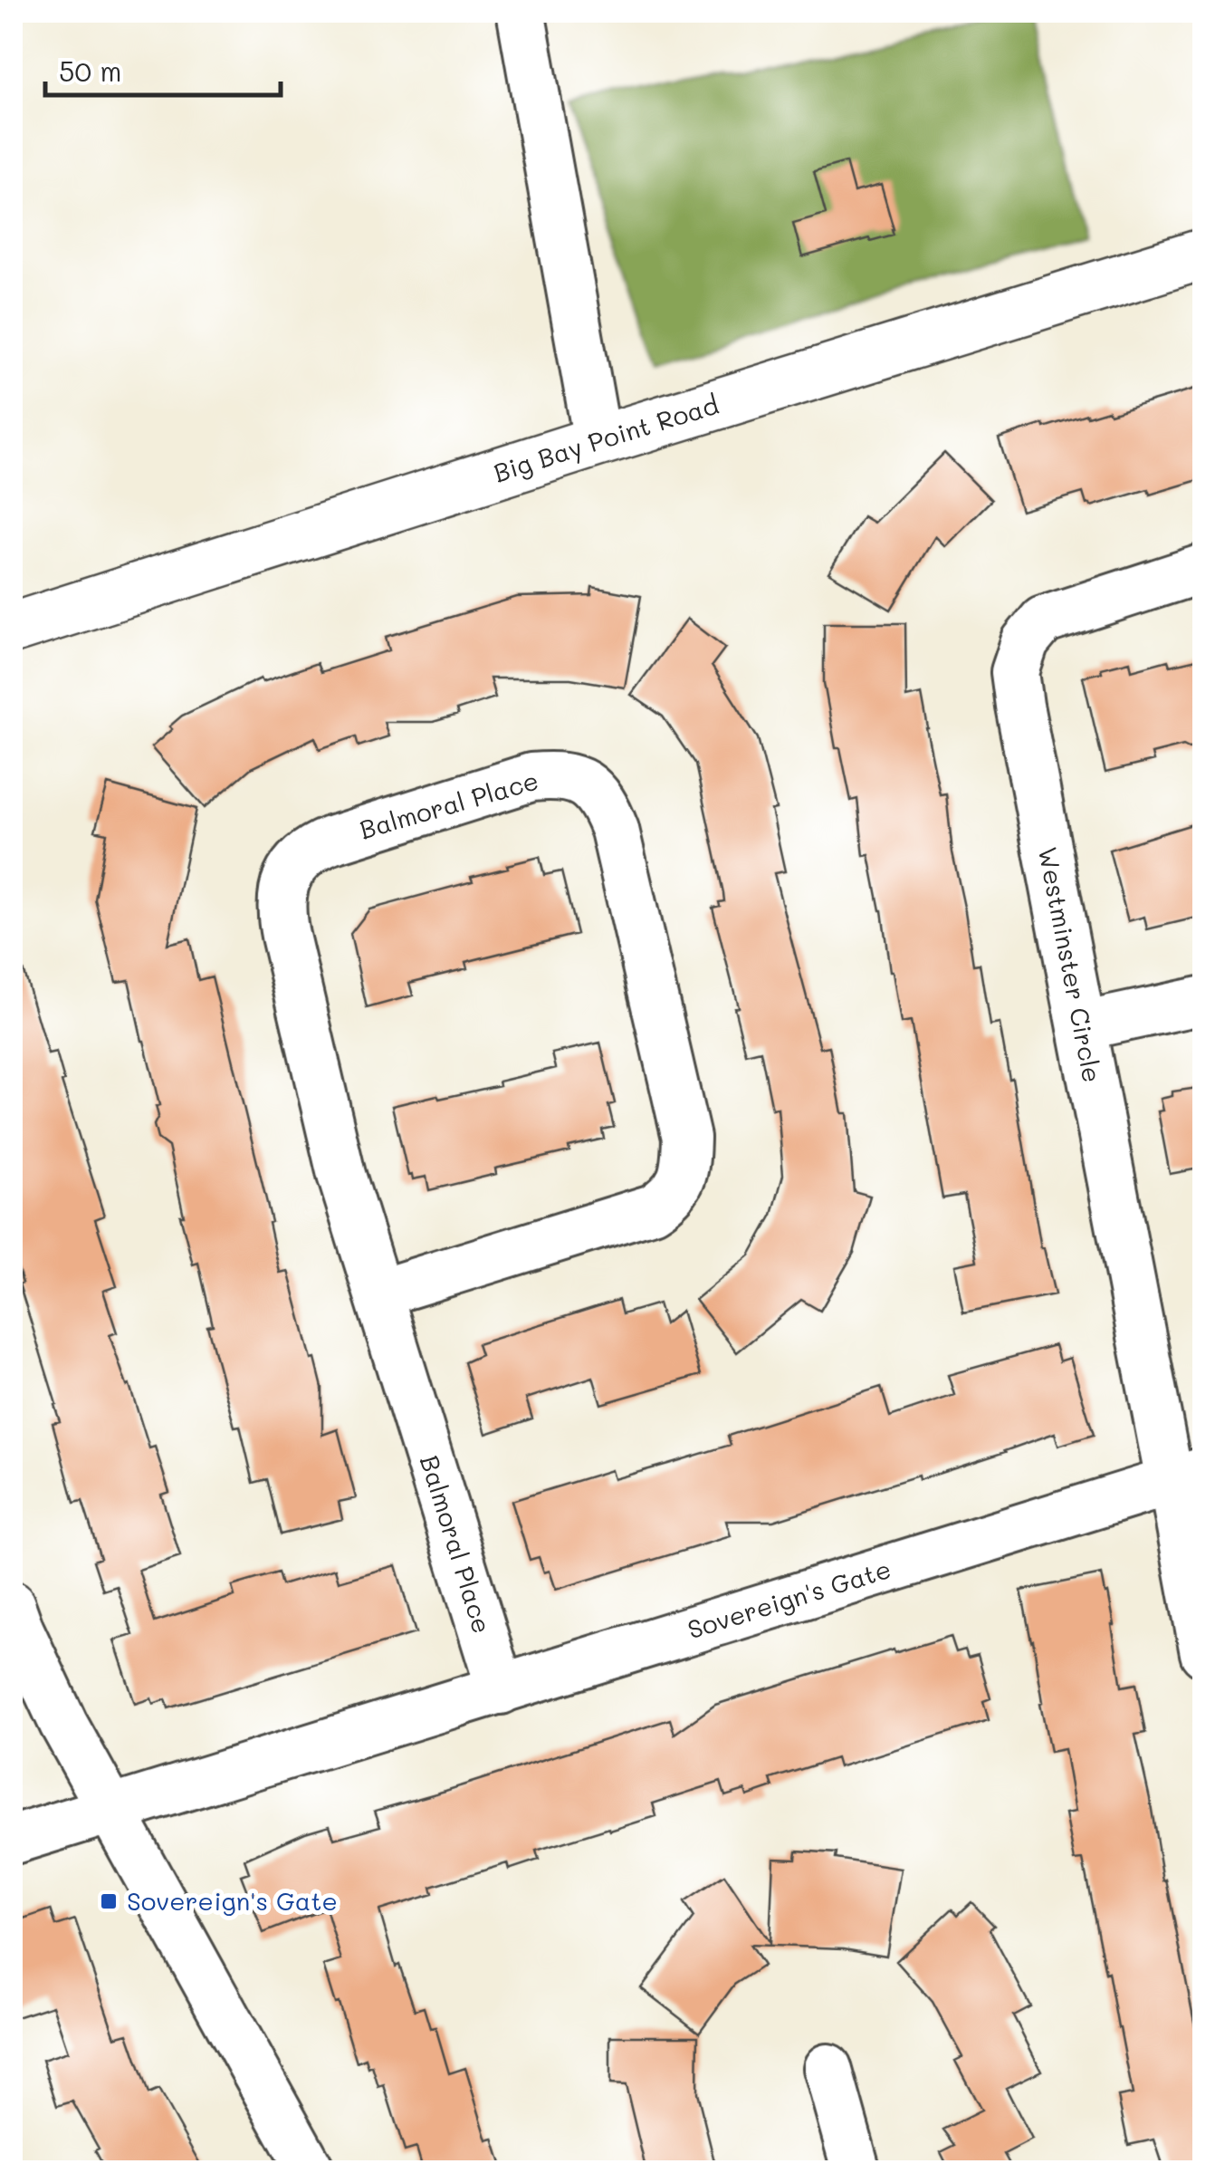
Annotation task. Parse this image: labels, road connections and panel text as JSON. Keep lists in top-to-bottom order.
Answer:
{
  "streets": {
    "main road": ["Big Bay Point Road"],
    "street": ["Balmoral Place", "Westminster Circle", "Sovereign's Gate"]
  },
  "crossings": [
    ["Balmoral Place", "Sovereign's Gate"],
    ["Westminster Circle", "Sovereign's Gate"]
  ],
  "places": {
    "transit": ["Sovereign's Gate"]
  },
  "scale_bar": "50 m"
}
